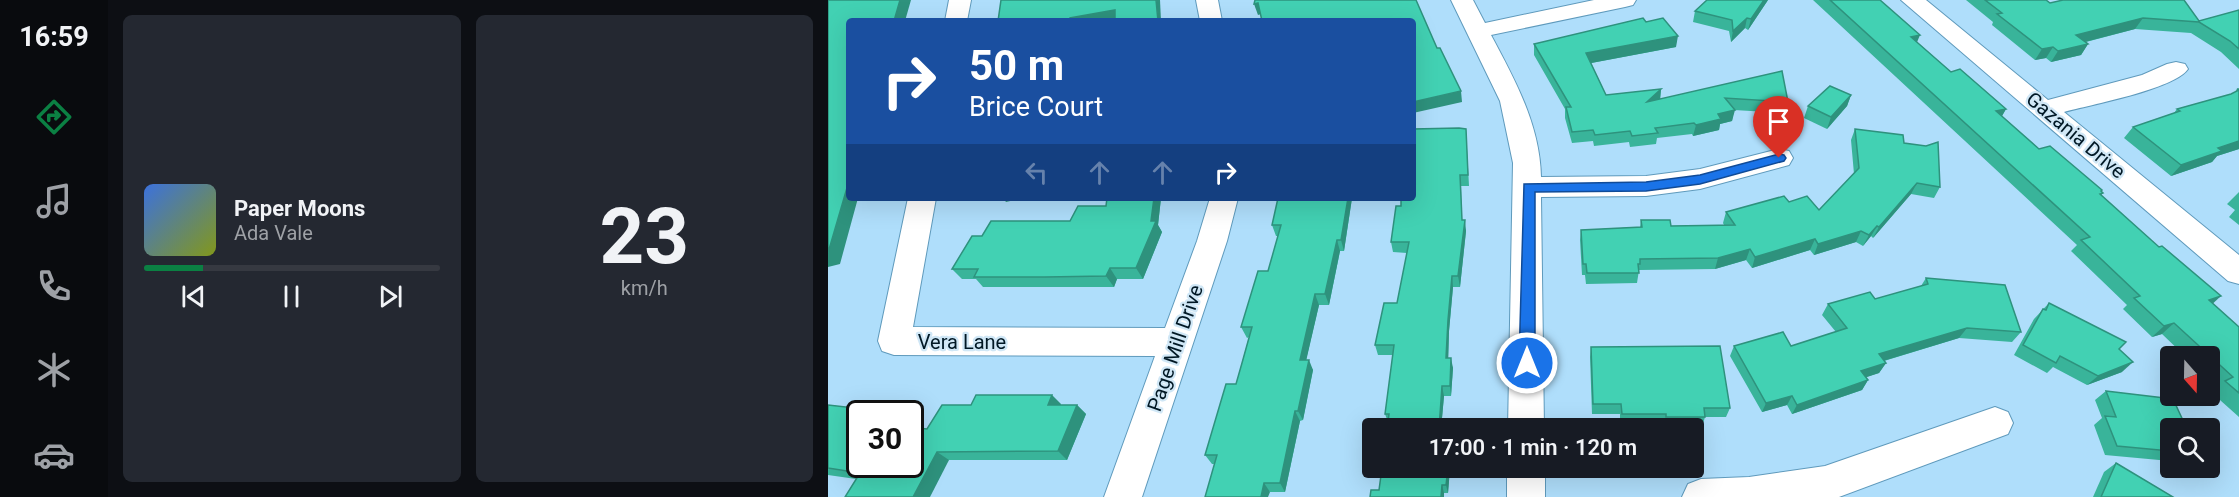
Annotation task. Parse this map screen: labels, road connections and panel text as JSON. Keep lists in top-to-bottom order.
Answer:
{
  "streets": {
    "street": ["Gazania Drive", "Vera Lane", "Page Mill Drive"]
  },
  "crossings": [
    ["Vera Lane", "Page Mill Drive"]
  ],
  "north": "bottom",
  "page": {
    "tabs": "16:59",
    "tile": ["23", "km/h"],
    "turn": ["50 m", "Brice Court"],
    "song": ["Paper Moons", "Ada Vale"],
    "limit": "30",
    "trip": "17:00 · 1 min · 120 m"
  }
}
